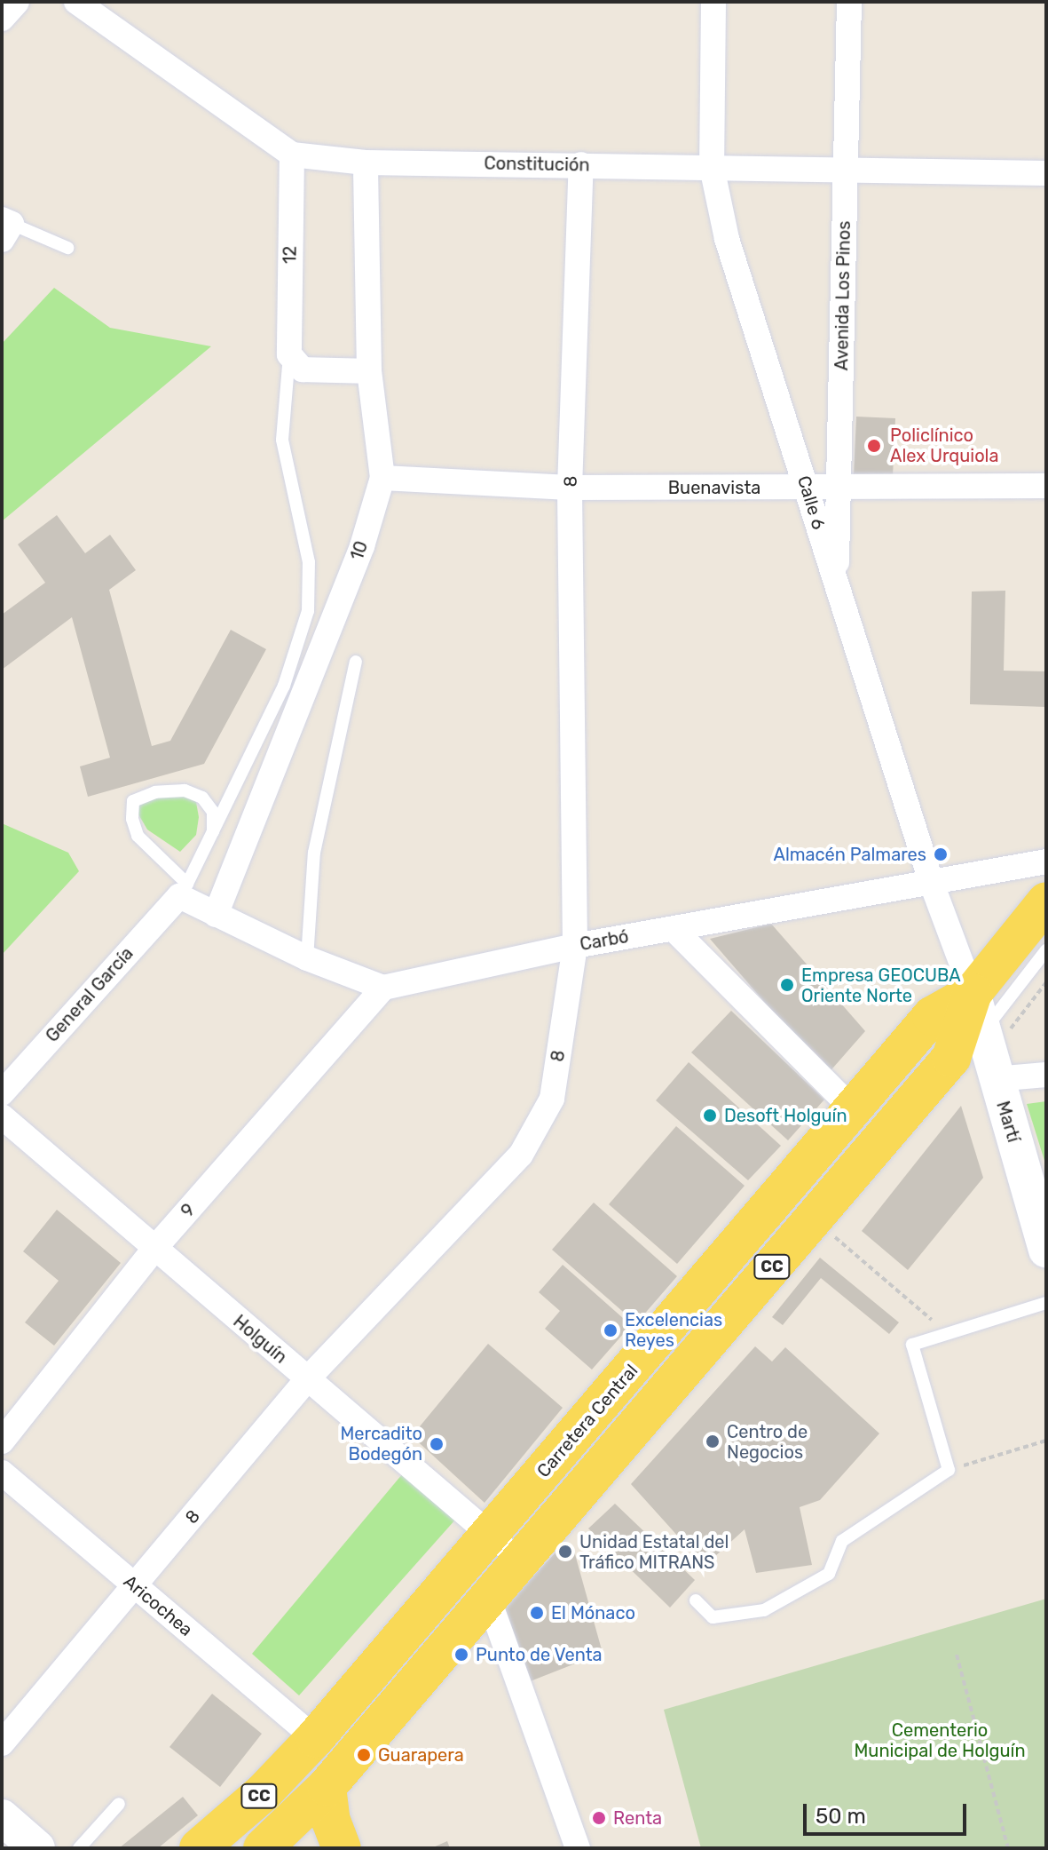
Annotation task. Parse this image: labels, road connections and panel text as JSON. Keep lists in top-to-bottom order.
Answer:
{
  "streets": {
    "main road": ["Martí", "CC", "Carretera Central"],
    "street": [
      "Constitución",
      "12",
      "Avenida Los Pinos",
      "8",
      "Buenavista",
      "Calle 6",
      "10",
      "Carbó",
      "General García",
      "9",
      "Holguín",
      "Aricochea"
    ]
  },
  "crossings": [
    ["Constitución", "12"],
    ["Constitución", "Avenida Los Pinos"],
    ["Constitución", "8"],
    ["Constitución", "Calle 6"],
    ["Constitución", "10"],
    ["Avenida Los Pinos", "Buenavista"],
    ["Avenida Los Pinos", "Calle 6"],
    ["8", "Buenavista"],
    ["8", "Carbó"],
    ["8", "Holguín"],
    ["8", "Aricochea"],
    ["Buenavista", "Calle 6"],
    ["Buenavista", "10"],
    ["Calle 6", "Carbó"],
    ["Calle 6", "Martí"],
    ["Calle 6", "Carretera Central"],
    ["Carbó", "9"],
    ["Martí", "Carretera Central"],
    ["9", "Holguín"],
    ["Holguín", "Carretera Central"],
    ["Carretera Central", "Aricochea"]
  ],
  "parks": ["Cementerio Municipal de Holguín"],
  "places": [
    "Policlínico Alex Urquiola",
    "Almacén Palmares",
    "Empresa GEOCUBA Oriente Norte",
    "Desoft Holguín",
    "Excelencias Reyes",
    "Centro de Negocios",
    "Mercadito Bodegón",
    "Unidad Estatal del Tráfico MITRANS",
    "El Mónaco",
    "Punto de Venta",
    "Guarapera",
    "Renta"
  ],
  "scale_bar": "50 m"
}
